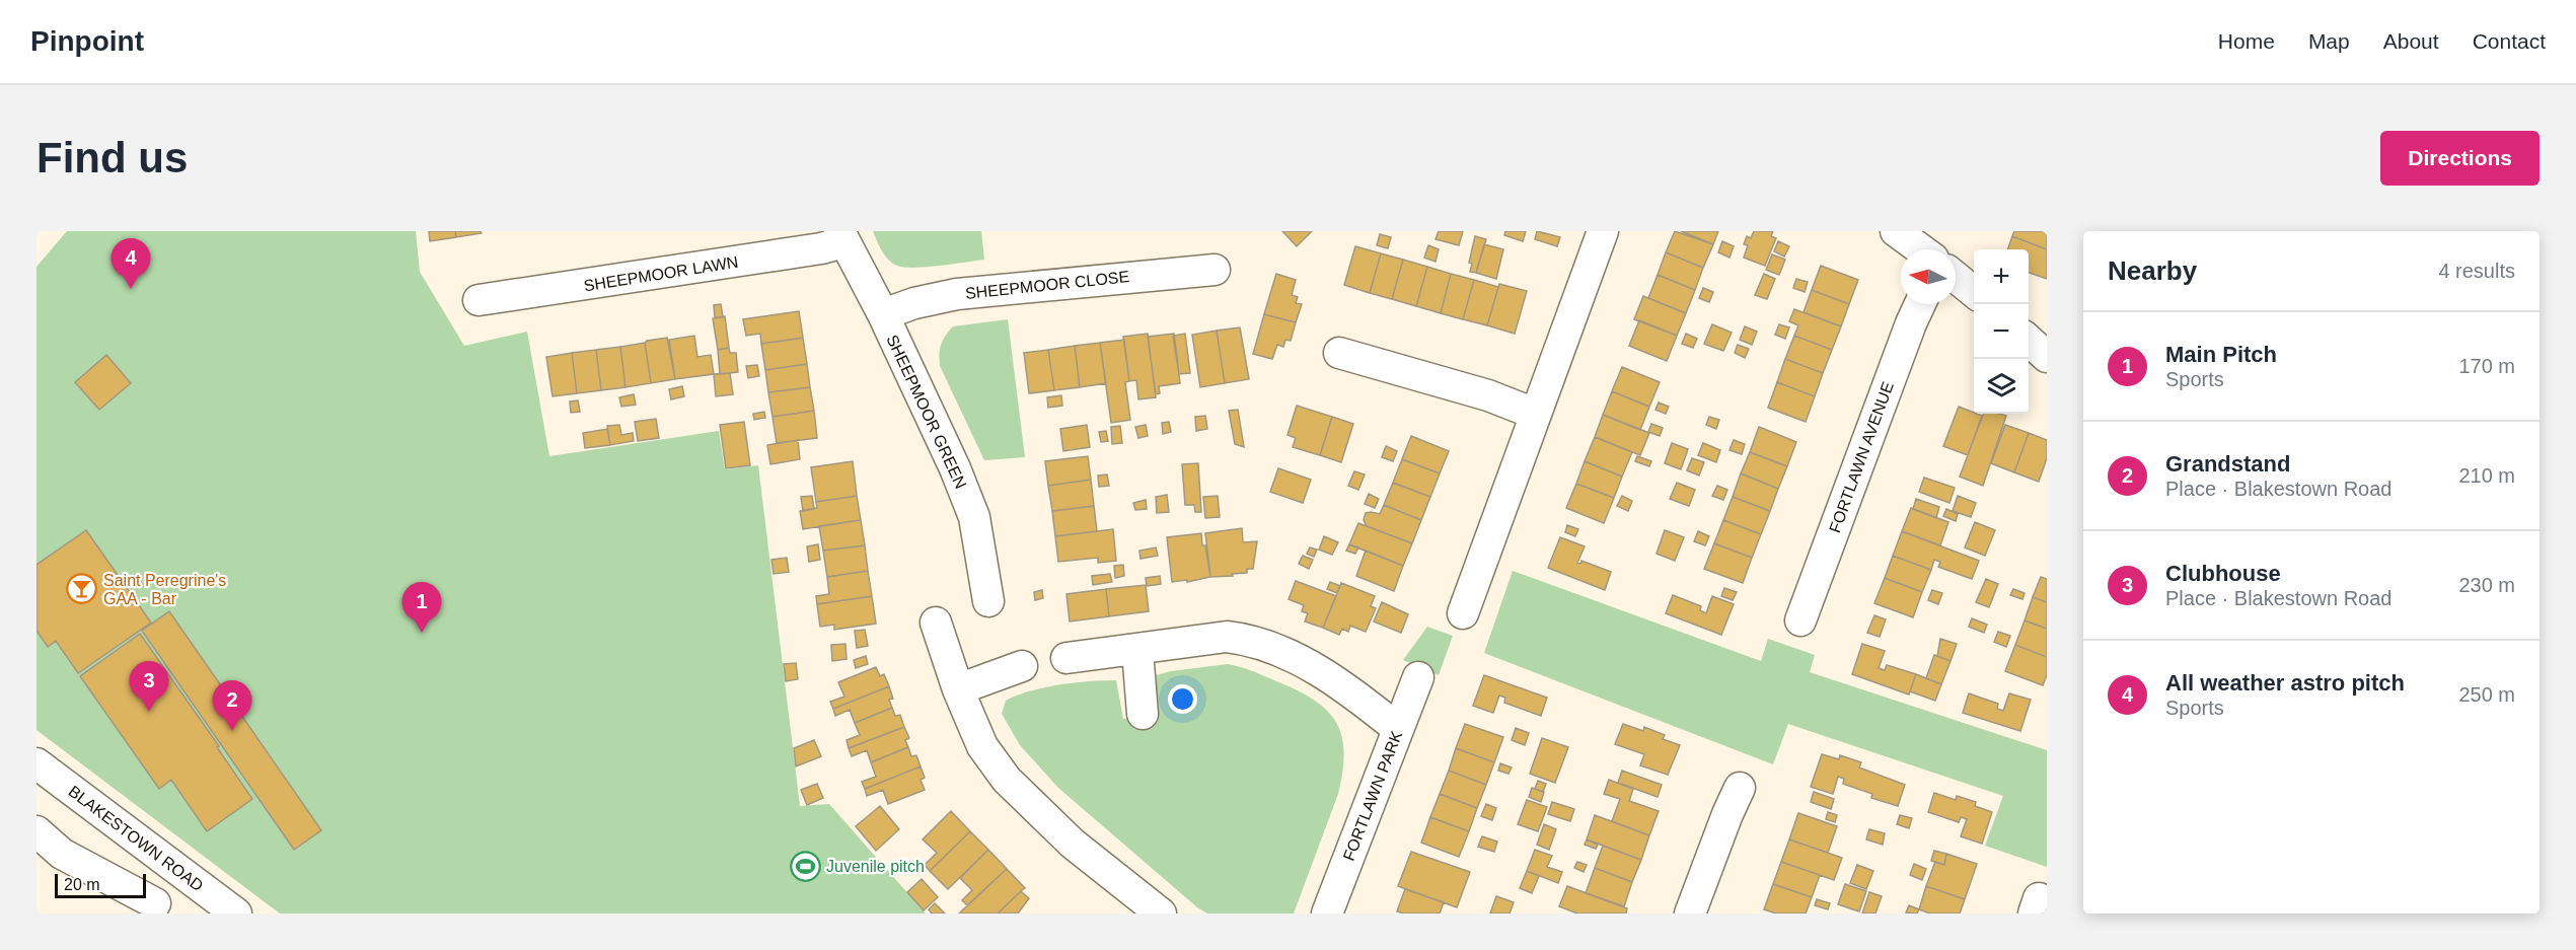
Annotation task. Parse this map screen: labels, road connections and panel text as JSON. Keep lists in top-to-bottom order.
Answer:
{
  "streets": {
    "street": [
      "SHEEPMOOR LAWN",
      "SHEEPMOOR CLOSE",
      "SHEEPMOOR GREEN",
      "FORTLAWN AVENUE",
      "FORTLAWN PARK",
      "BLAKESTOWN ROAD"
    ]
  },
  "crossings": [
    ["SHEEPMOOR LAWN", "SHEEPMOOR GREEN"],
    ["SHEEPMOOR CLOSE", "SHEEPMOOR GREEN"]
  ],
  "places": {
    "bar": ["Saint Peregrine's GAA - Bar"],
    "sports": ["Juvenile pitch"]
  },
  "scale_bar": "20 m",
  "north": "left",
  "page": {
    "header": "Pinpoint",
    "nav": [
      "Home",
      "Map",
      "About",
      "Contact"
    ],
    "buttons": "Directions",
    "title": "Find us",
    "heading": ["Nearby", "4 results"],
    "pins": [
      "4",
      "1",
      "3",
      "2"
    ],
    "map_buttons": ["+", "−"],
    "list": [
      {
        "mark": "1",
        "name": "Main Pitch",
        "note": "Sports",
        "value": "170 m"
      },
      {
        "mark": "2",
        "name": "Grandstand",
        "note": "Place · Blakestown Road",
        "value": "210 m"
      },
      {
        "mark": "3",
        "name": "Clubhouse",
        "note": "Place · Blakestown Road",
        "value": "230 m"
      },
      {
        "mark": "4",
        "name": "All weather astro pitch",
        "note": "Sports",
        "value": "250 m"
      }
    ],
    "scale": "20 m"
  }
}
